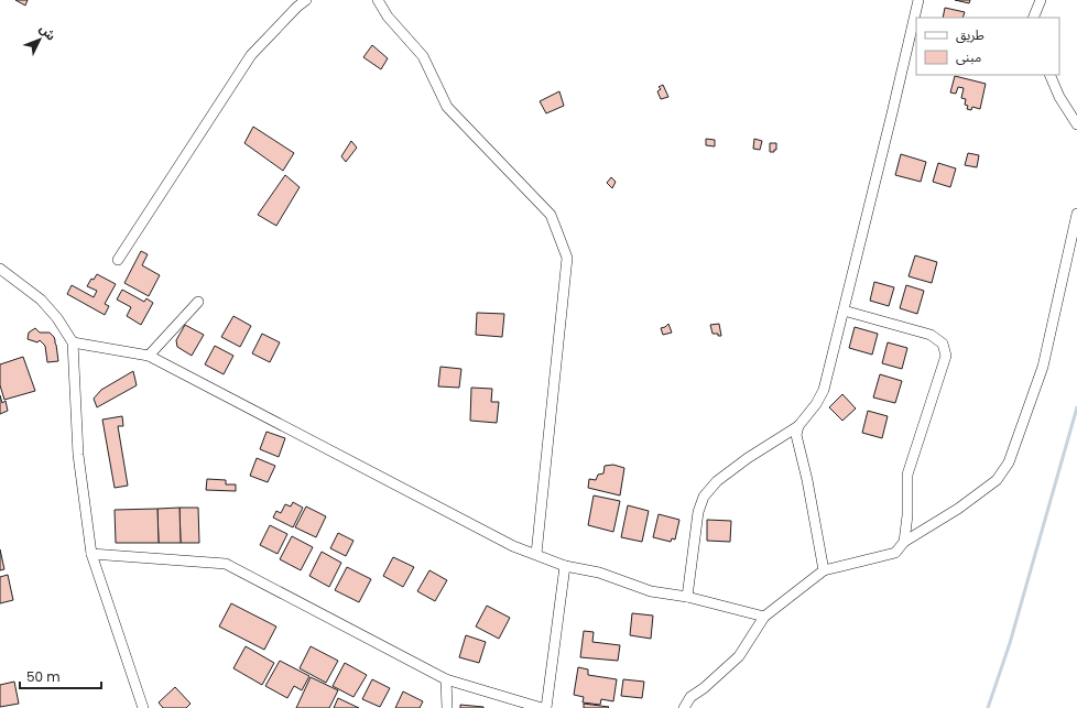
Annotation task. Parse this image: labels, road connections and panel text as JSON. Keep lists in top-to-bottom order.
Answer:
{
  "legend": ["طريق", "مبنى"],
  "scale_bar": "50 m",
  "north": "top right"
}
